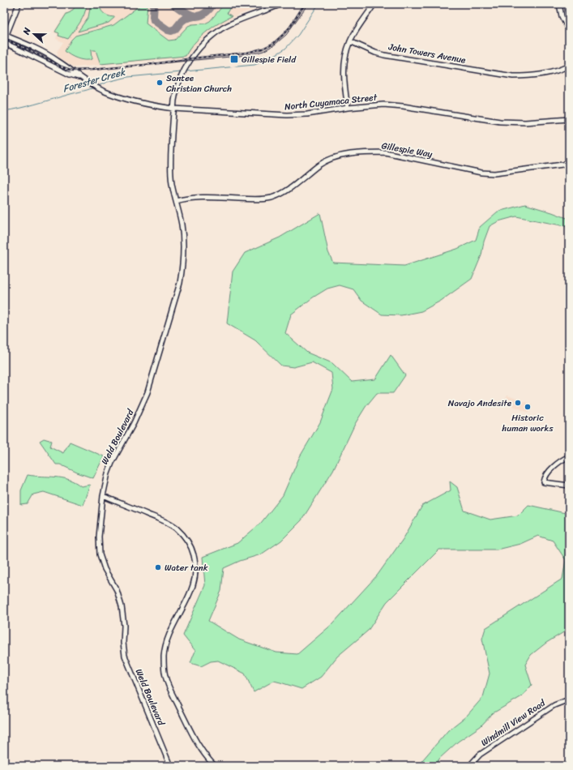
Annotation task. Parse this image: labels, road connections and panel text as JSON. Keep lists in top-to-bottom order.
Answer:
{
  "streets": {
    "main road": [
      "John Towers Avenue",
      "North Cuyamaca Street",
      "Gillespie Way",
      "Weld Boulevard",
      "Windmill View Road"
    ]
  },
  "crossings": [
    ["North Cuyamaca Street", "Weld Boulevard"],
    ["Gillespie Way", "Weld Boulevard"]
  ],
  "water": ["Forester Creek"],
  "places": {
    "transit": ["Gillespie Field"],
    "other": [
      "Santee Christian Church",
      "Navajo Andesite",
      "Historic human works",
      "Water tank"
    ]
  },
  "north": "left"
}
